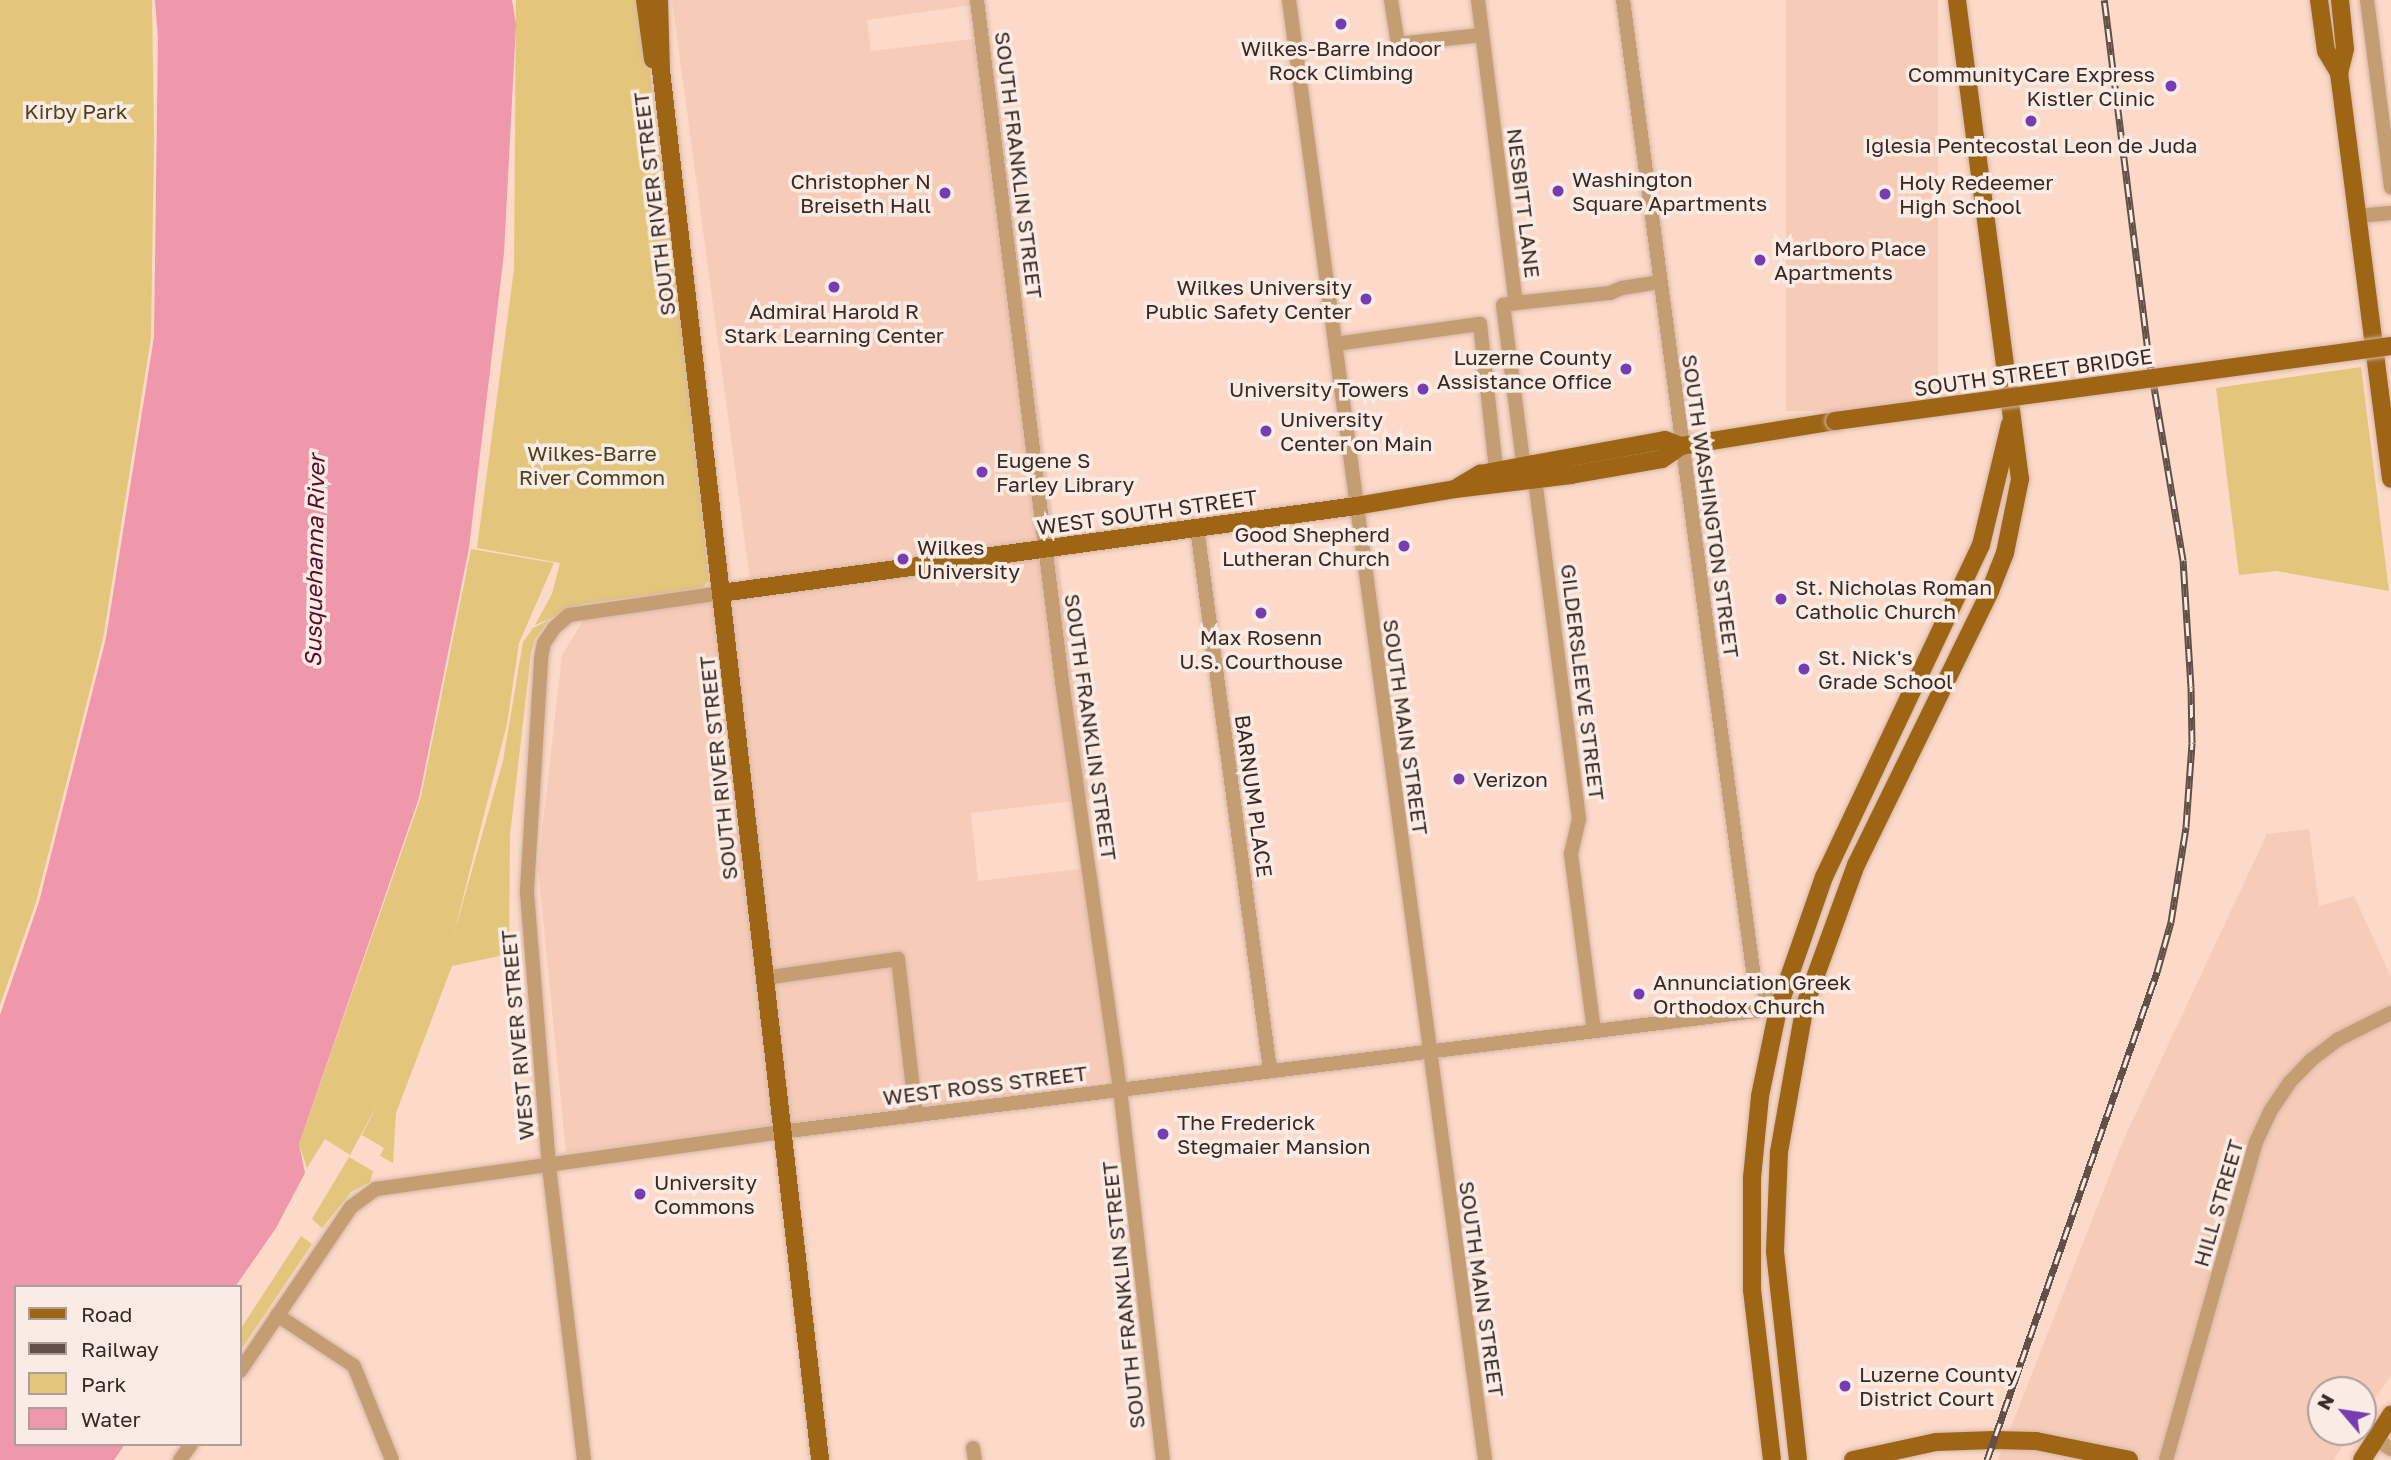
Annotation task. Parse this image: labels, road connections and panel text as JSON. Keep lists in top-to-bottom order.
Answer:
{
  "streets": {
    "main road": ["SOUTH RIVER STREET", "SOUTH STREET BRIDGE", "WEST SOUTH STREET"],
    "street": [
      "SOUTH FRANKLIN STREET",
      "NESBITT LANE",
      "SOUTH WASHINGTON STREET",
      "GILDERSLEEVE STREET",
      "SOUTH MAIN STREET",
      "BARNUM PLACE",
      "WEST RIVER STREET",
      "WEST ROSS STREET",
      "HILL STREET"
    ]
  },
  "crossings": [
    ["SOUTH FRANKLIN STREET", "WEST SOUTH STREET"],
    ["SOUTH FRANKLIN STREET", "WEST ROSS STREET"],
    ["NESBITT LANE", "SOUTH STREET BRIDGE"],
    ["NESBITT LANE", "GILDERSLEEVE STREET"],
    ["SOUTH RIVER STREET", "WEST SOUTH STREET"],
    ["SOUTH RIVER STREET", "WEST ROSS STREET"],
    ["SOUTH STREET BRIDGE", "SOUTH WASHINGTON STREET"],
    ["SOUTH STREET BRIDGE", "GILDERSLEEVE STREET"],
    ["SOUTH WASHINGTON STREET", "WEST ROSS STREET"],
    ["WEST SOUTH STREET", "SOUTH MAIN STREET"],
    ["WEST SOUTH STREET", "BARNUM PLACE"],
    ["WEST SOUTH STREET", "WEST RIVER STREET"],
    ["GILDERSLEEVE STREET", "WEST ROSS STREET"],
    ["SOUTH MAIN STREET", "WEST ROSS STREET"],
    ["BARNUM PLACE", "WEST ROSS STREET"],
    ["WEST RIVER STREET", "WEST ROSS STREET"]
  ],
  "water": ["Susquehanna River"],
  "parks": ["Kirby Park", "Wilkes-Barre River Common"],
  "places": [
    "Wilkes-Barre Indoor Rock Climbing",
    "CommunityCare Express Kistler Clinic",
    "Iglesia Pentecostal Leon de Juda",
    "Washington Square Apartments",
    "Christopher N Breiseth Hall",
    "Holy Redeemer High School",
    "Marlboro Place Apartments",
    "Admiral Harold R Stark Learning Center",
    "Wilkes University Public Safety Center",
    "Luzerne County Assistance Office",
    "University Towers",
    "University Center on Main",
    "Eugene S Farley Library",
    "Good Shepherd Lutheran Church",
    "Wilkes University",
    "St. Nicholas Roman Catholic Church",
    "Max Rosenn U.S. Courthouse",
    "St. Nick's Grade School",
    "Verizon",
    "Annunciation Greek Orthodox Church",
    "The Frederick Stegmaier Mansion",
    "University Commons",
    "Luzerne County District Court"
  ],
  "legend": [
    "Road",
    "Railway",
    "Park",
    "Water"
  ],
  "north": "top left"
}
